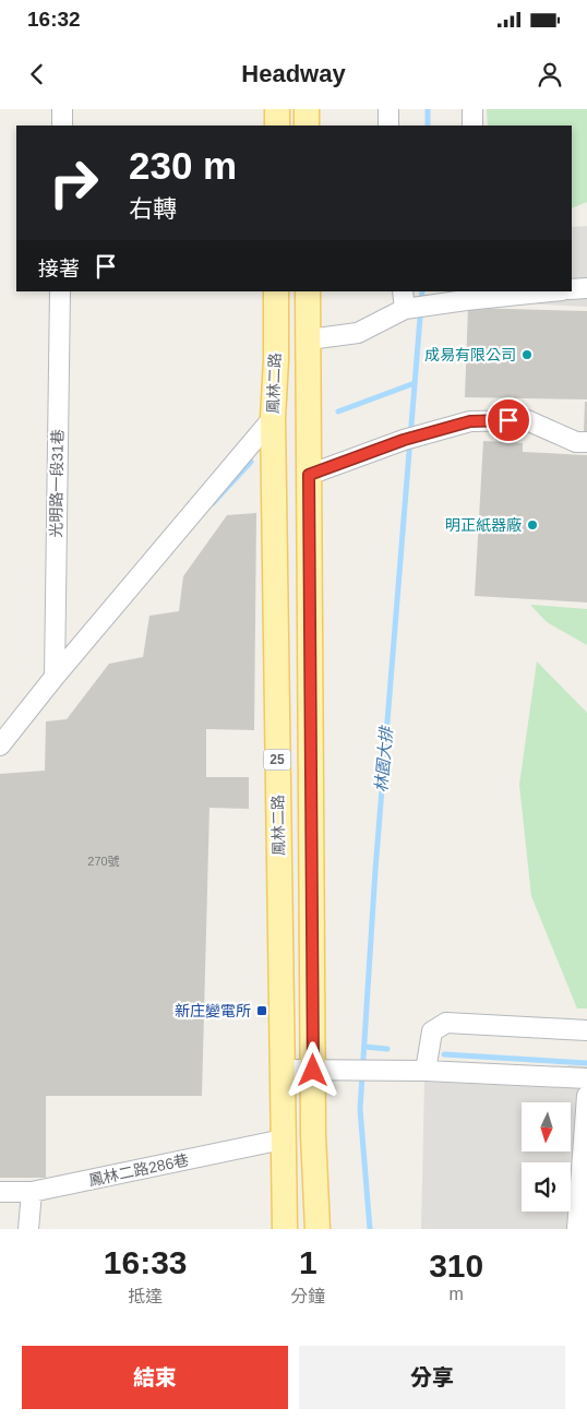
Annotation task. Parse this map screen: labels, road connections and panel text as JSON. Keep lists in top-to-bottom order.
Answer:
{
  "streets": {
    "main road": ["鳳林二路", "25"],
    "street": ["光明路一段31巷", "鳳林二路286巷"]
  },
  "crossings": [
    ["鳳林二路", "鳳林二路286巷"]
  ],
  "water": ["林園大排"],
  "places": {
    "other": ["成易有限公司", "明正紙器廠"],
    "transit": ["新庄變電所"]
  },
  "house_numbers": ["270號"],
  "north": "bottom",
  "page": {
    "status": "16:32",
    "header": "Headway",
    "turn": ["230 m", "右轉"],
    "then": "接著",
    "eta": [
      "16:33",
      "抵達",
      "1",
      "分鐘",
      "310",
      "m"
    ],
    "buttons": ["結束", "分享"]
  }
}
